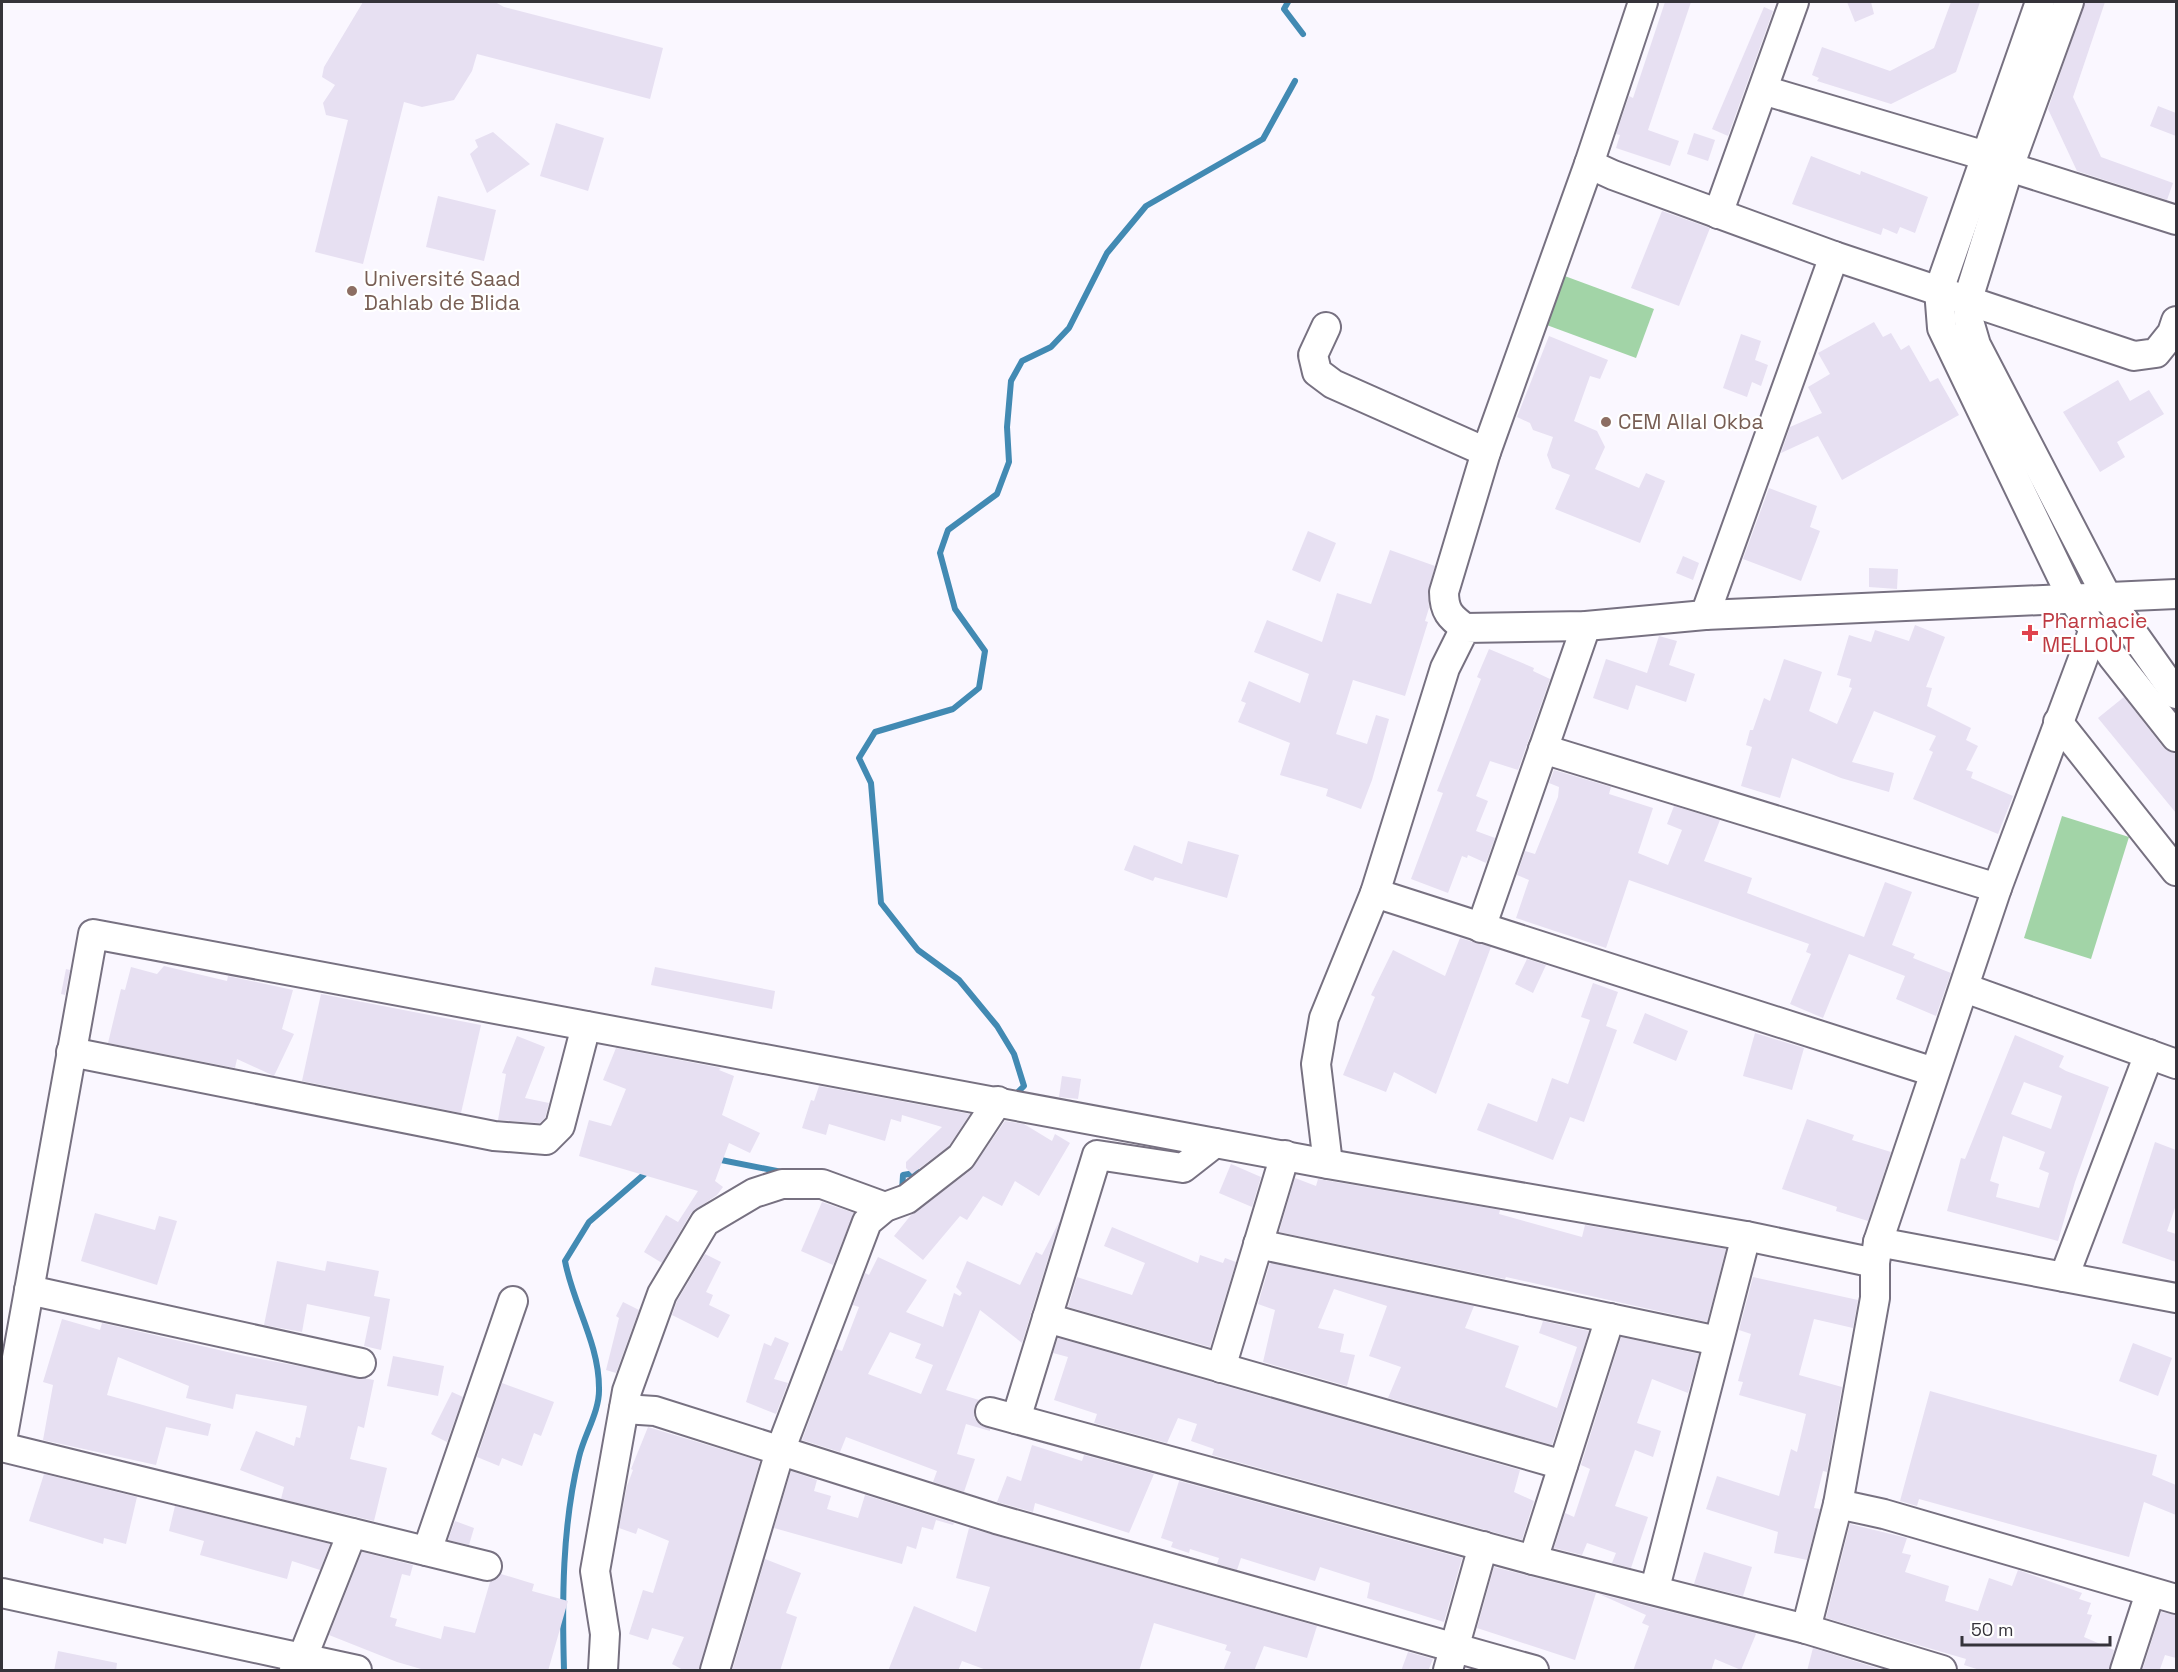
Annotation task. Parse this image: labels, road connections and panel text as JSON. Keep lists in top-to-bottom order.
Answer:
{
  "places": {
    "other": ["Université Saad Dahlab de Blida", "CEM Allal Okba"],
    "health": ["Pharmacie MELLOUT"]
  },
  "scale_bar": "50 m"
}
